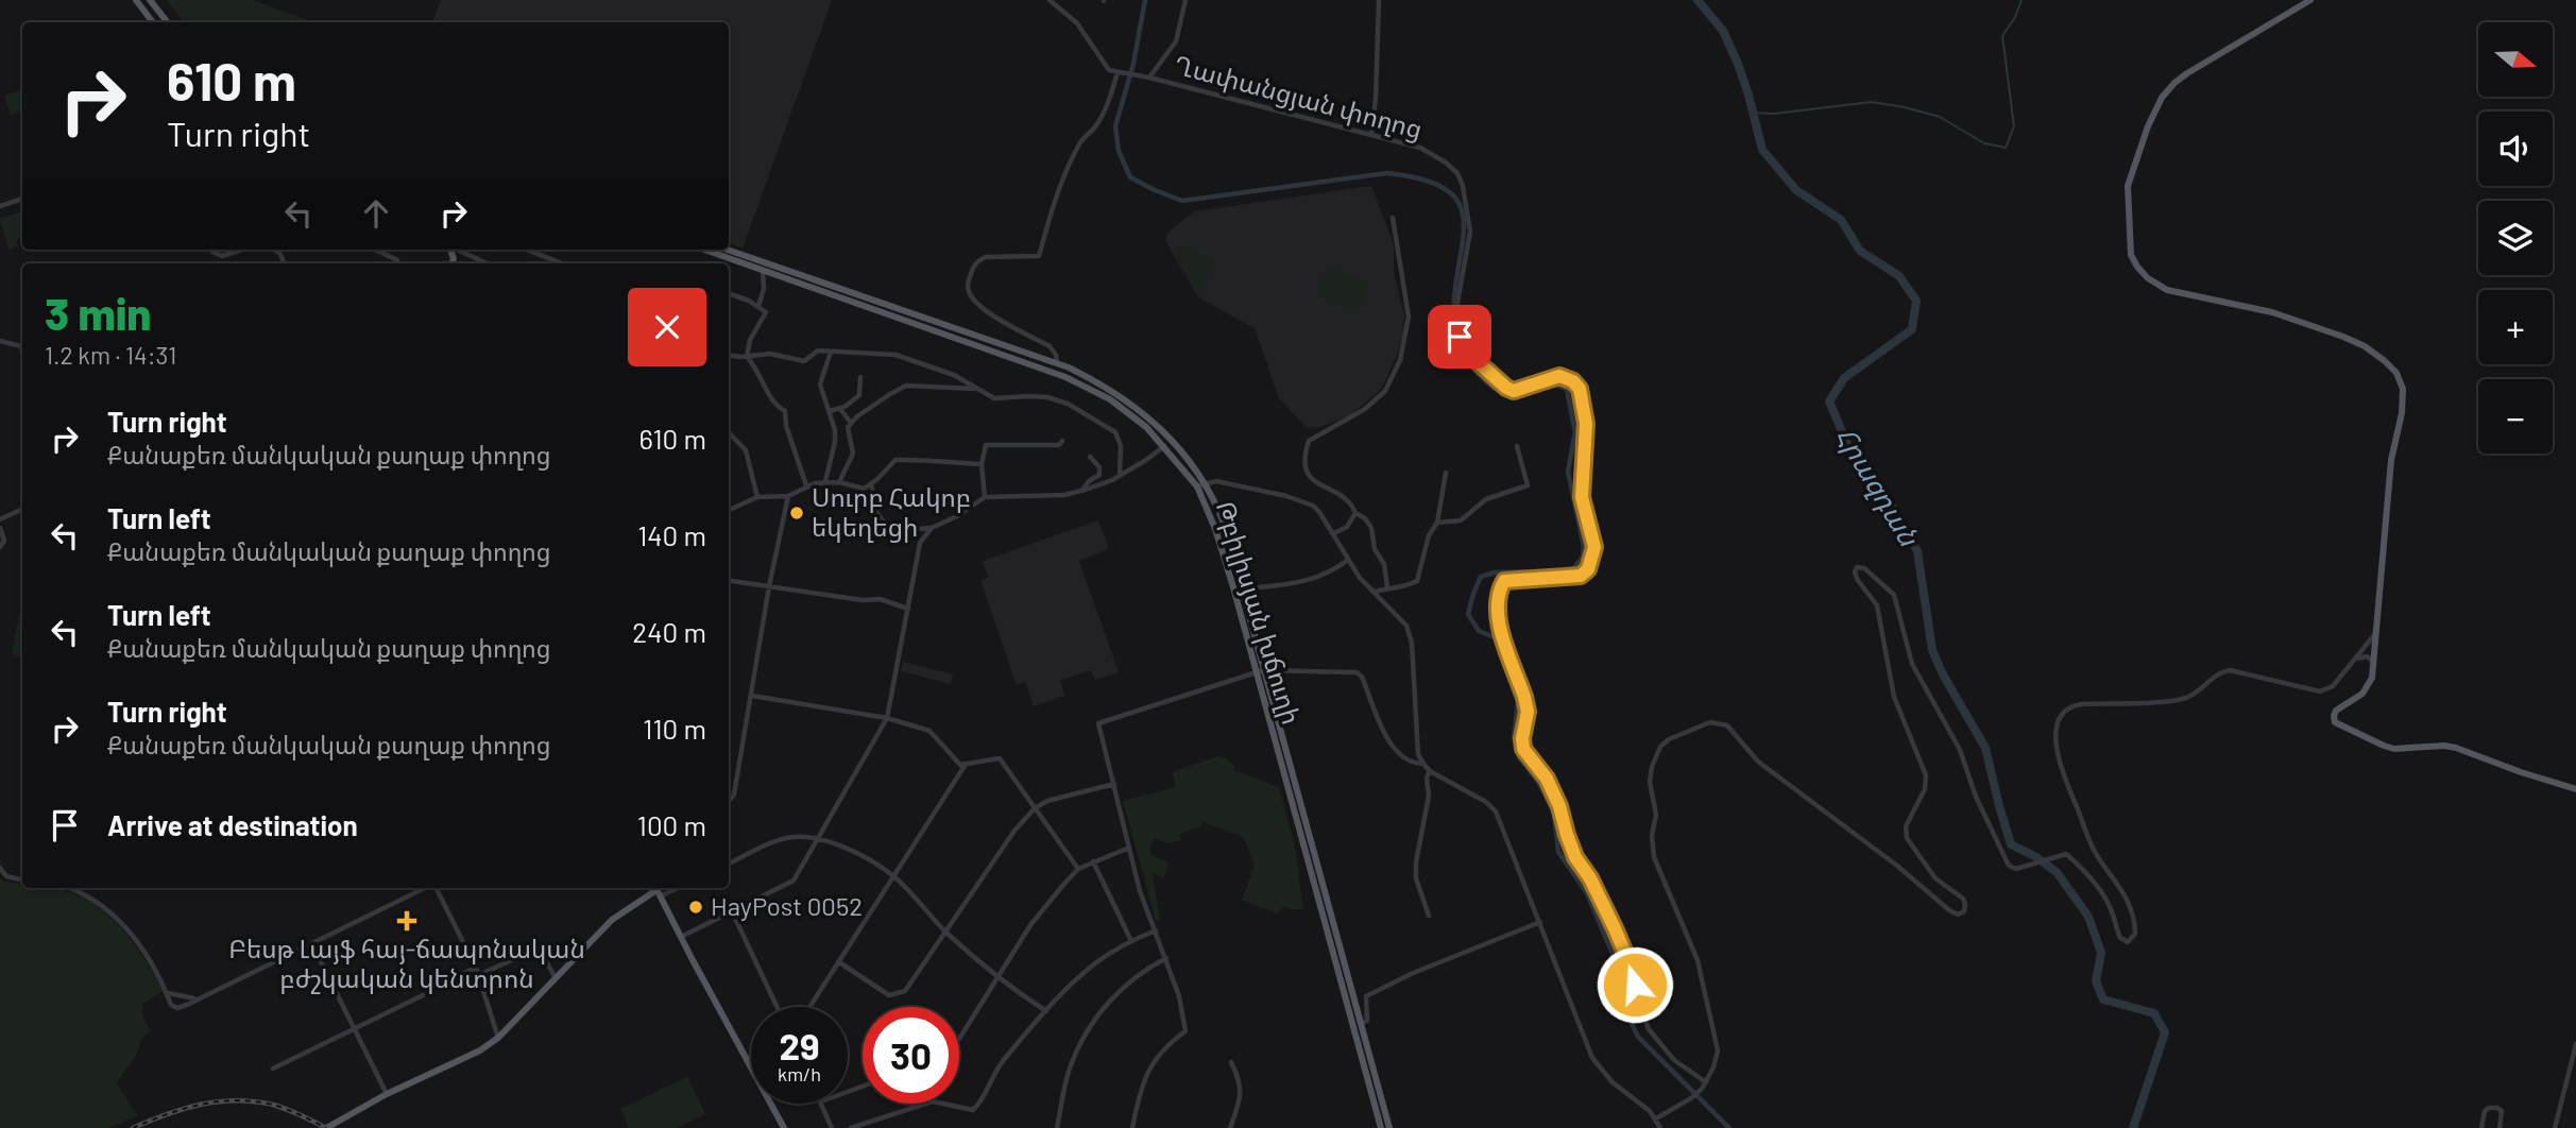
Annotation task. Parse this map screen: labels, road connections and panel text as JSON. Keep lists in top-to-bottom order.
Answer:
{
  "streets": {
    "main road": ["Թբիլիսյան խճուղի"],
    "street": ["Ղափանցյան փողոց"]
  },
  "water": ["Հրազդան"],
  "places": {
    "other": ["Սուրբ Հակոբ եկեղեցի", "HayPost 0052"],
    "health": ["Բեսթ Լայֆ հայ-ճապոնական բժշկական կենտրոն"]
  },
  "north": "right",
  "page": {
    "map_buttons": ["+", "−"],
    "turn": ["610 m", "Turn right"],
    "heading": ["3 min", "1.2 km · 14:31"],
    "list": [
      {
        "name": "Turn right",
        "note": "Քանաքեռ մանկական քաղաք փողոց",
        "value": "610 m"
      },
      {
        "name": "Turn left",
        "note": "Քանաքեռ մանկական քաղաք փողոց",
        "value": "140 m"
      },
      {
        "name": "Turn left",
        "note": "Քանաքեռ մանկական քաղաք փողոց",
        "value": "240 m"
      },
      {
        "name": "Turn right",
        "note": "Քանաքեռ մանկական քաղաք փողոց",
        "value": "110 m"
      },
      {
        "name": "Arrive at destination",
        "value": "100 m"
      }
    ],
    "speed": "29 km/h",
    "limit": "30"
  }
}
